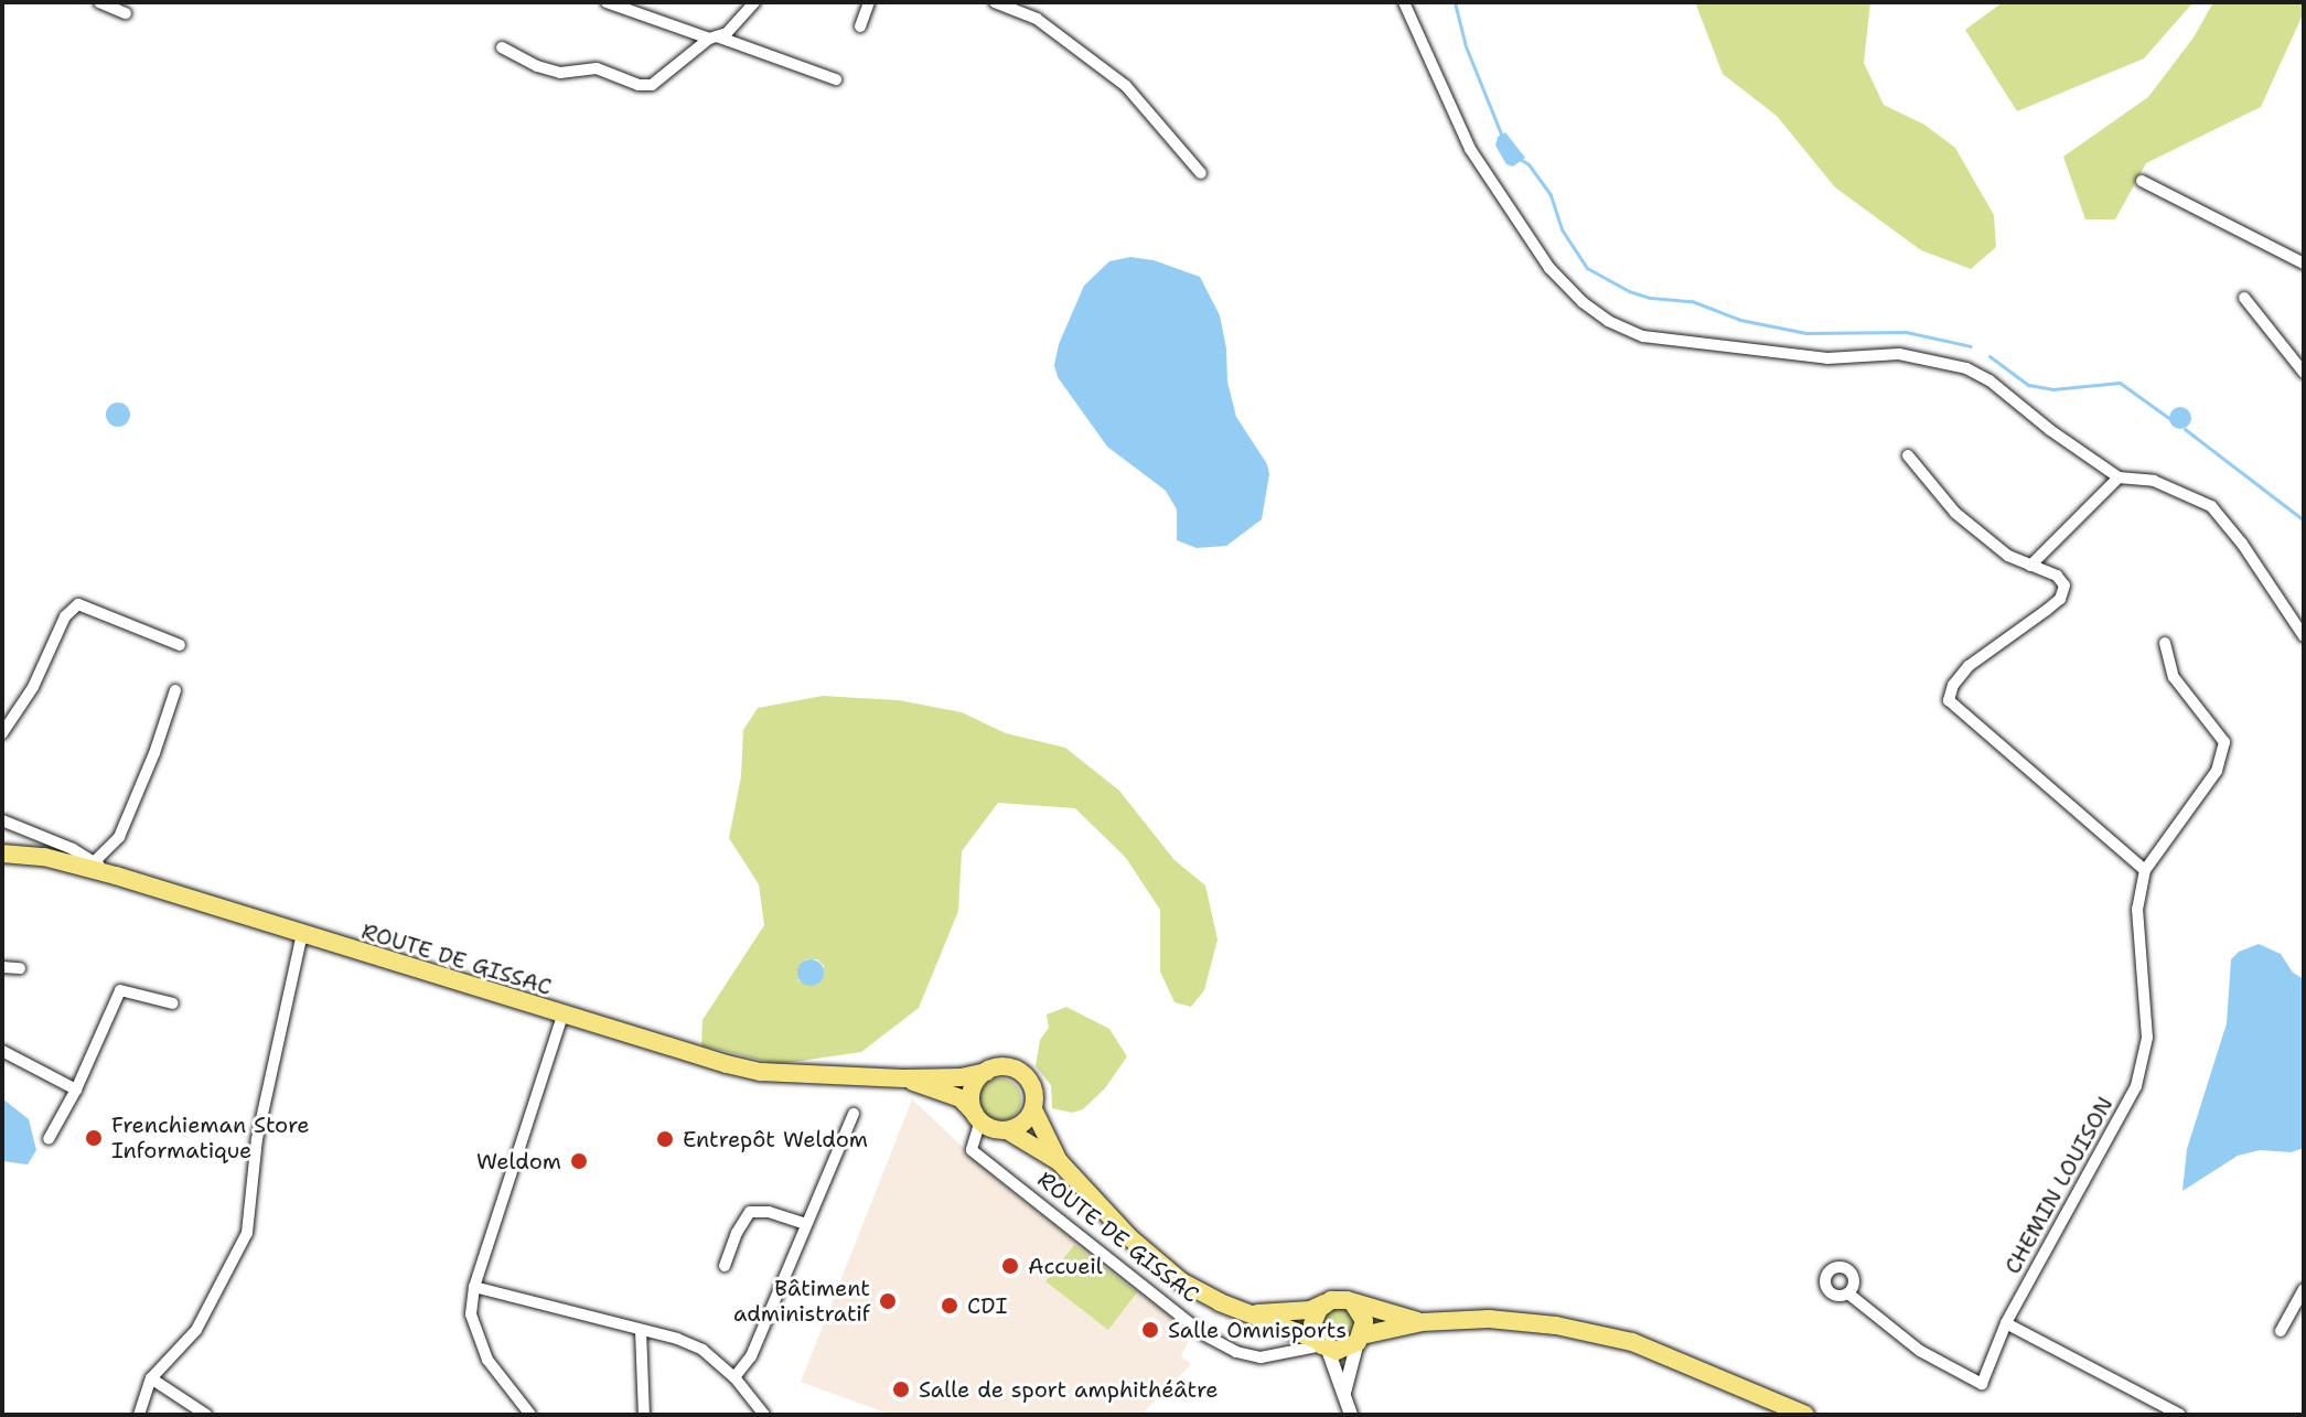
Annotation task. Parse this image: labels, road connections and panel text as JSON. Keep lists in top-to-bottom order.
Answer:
{
  "streets": {
    "main road": ["ROUTE DE GISSAC"],
    "street": ["CHEMIN LOUISON"]
  },
  "places": [
    "Frenchieman Store Informatique",
    "Entrepôt Weldom",
    "Weldom",
    "Accueil",
    "Bâtiment administratif",
    "CDI",
    "Salle Omnisports",
    "Salle de sport amphithéâtre"
  ]
}
